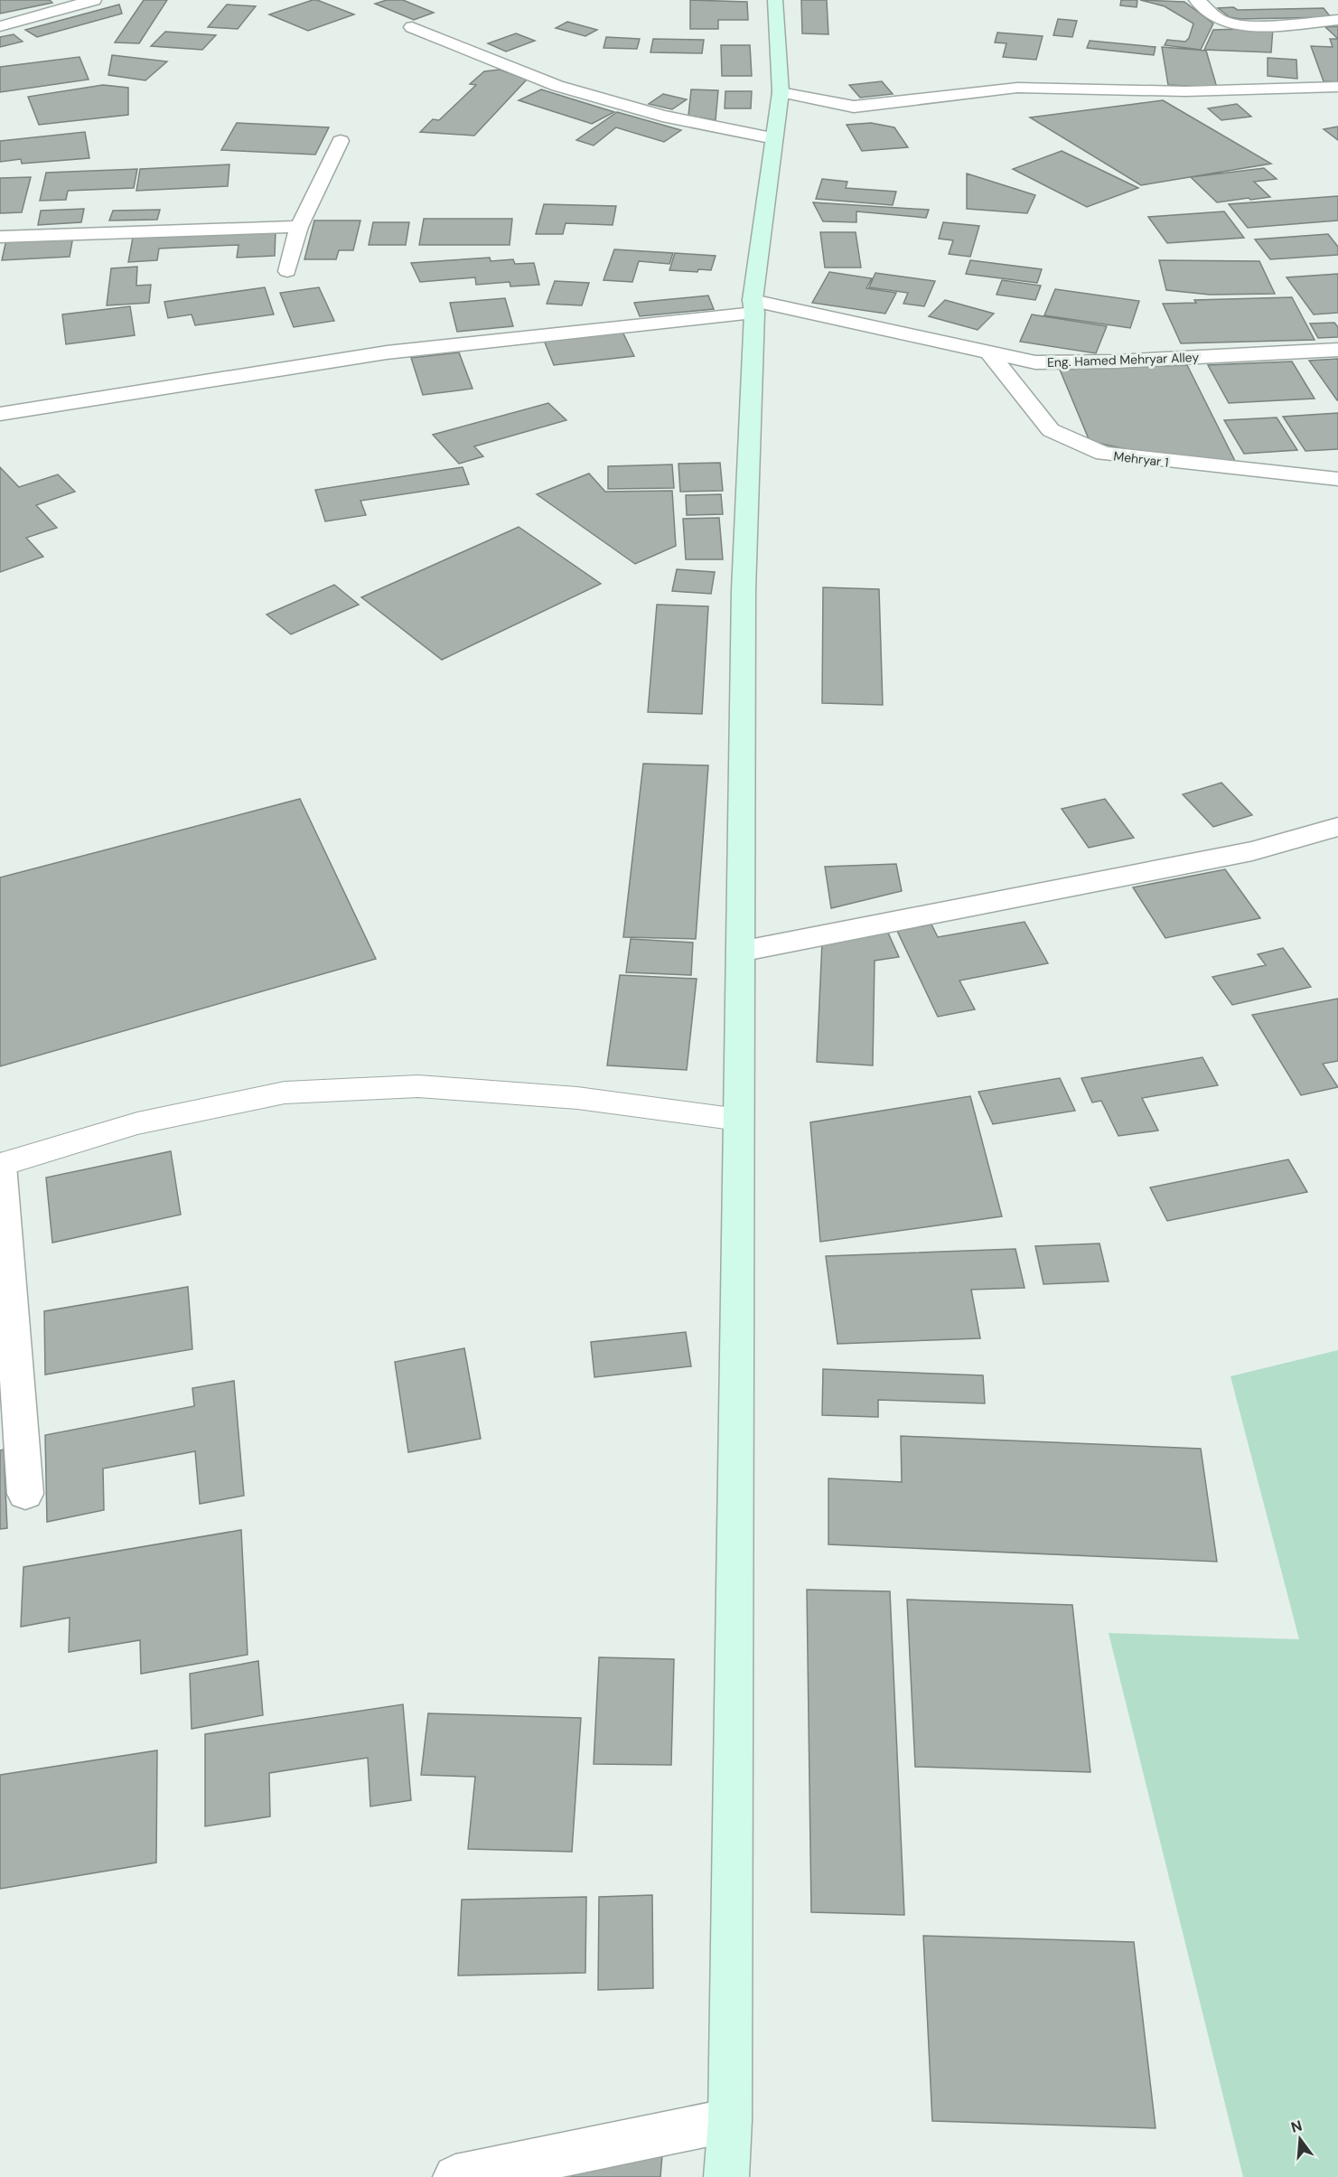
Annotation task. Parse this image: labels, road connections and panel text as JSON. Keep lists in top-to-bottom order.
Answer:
{
  "streets": {
    "street": ["Eng. Hamed Mehryar Alley", "Mehryar 1"]
  },
  "crossings": [
    ["Eng. Hamed Mehryar Alley", "Mehryar 1"]
  ],
  "north": "top"
}
